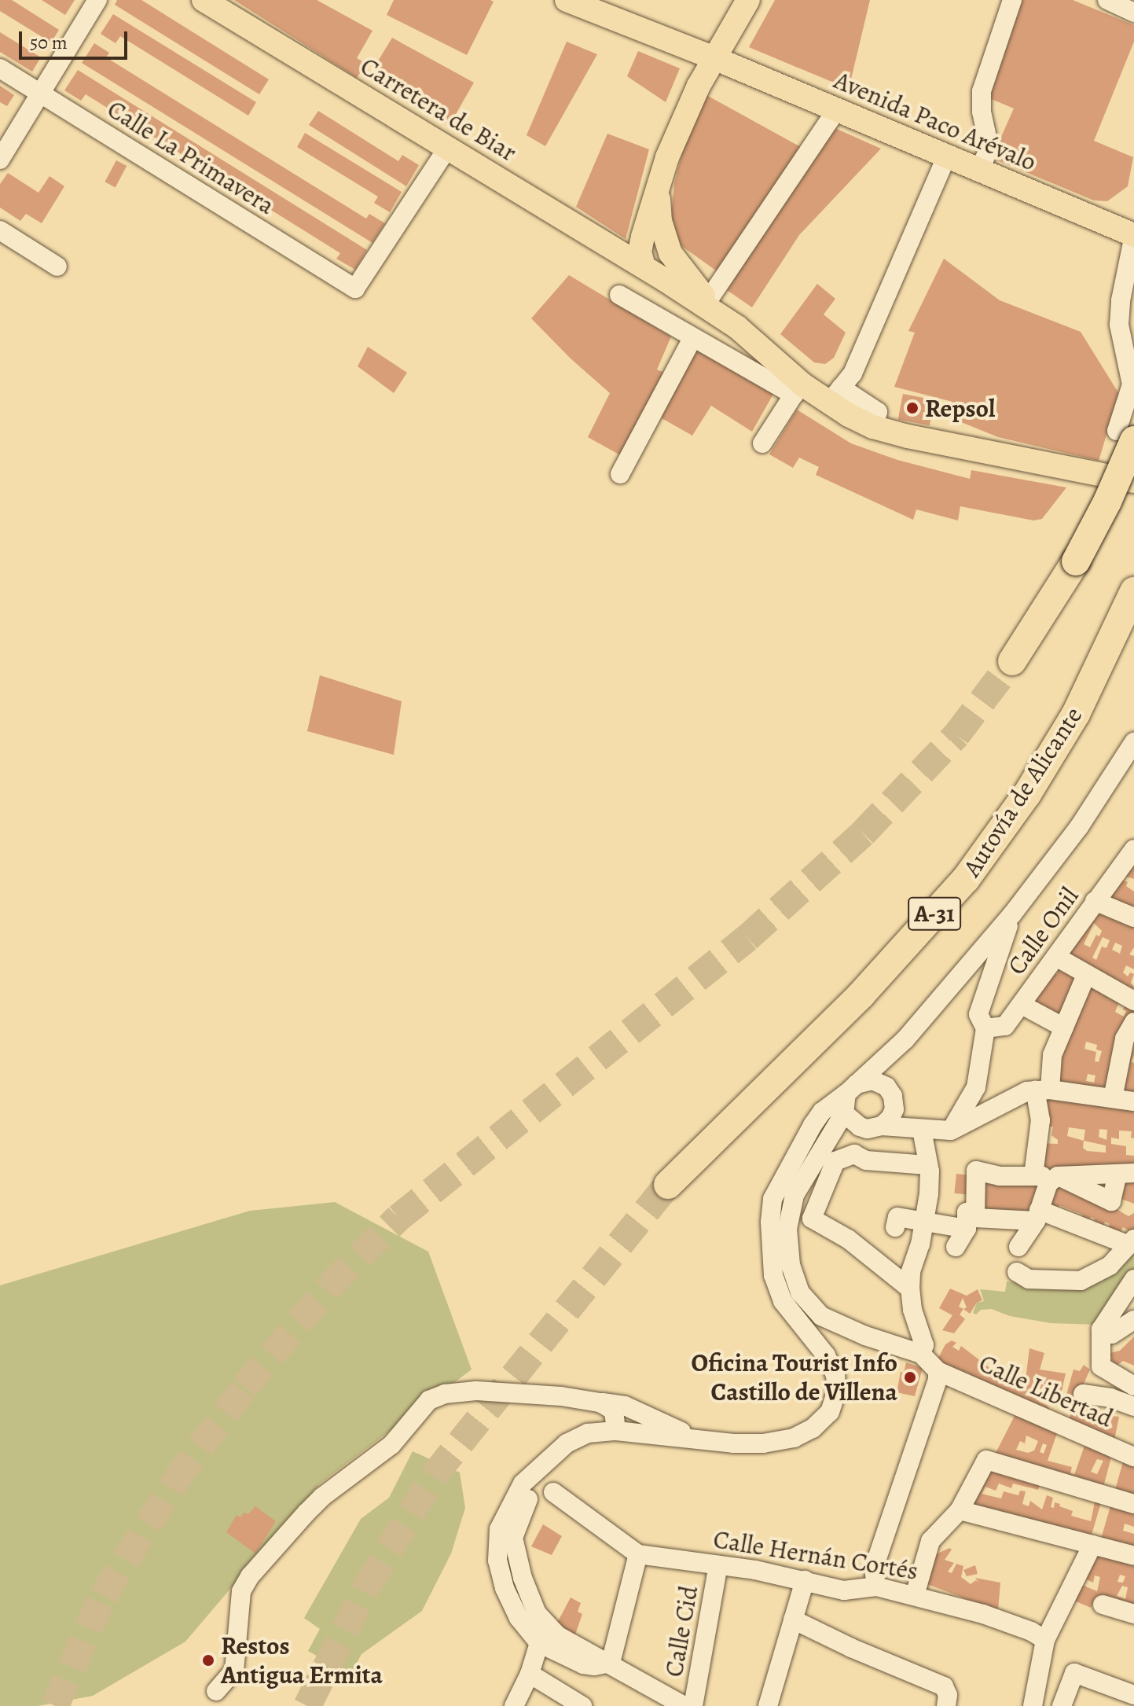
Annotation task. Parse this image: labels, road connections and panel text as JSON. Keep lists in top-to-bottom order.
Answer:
{
  "streets": {
    "highway": ["Autovía de Alicante", "A-31"],
    "main road": ["Carretera de Biar", "Avenida Paco Arévalo"],
    "street": [
      "Calle La Primavera",
      "Calle Onil",
      "Calle Libertad",
      "Calle Hernán Cortés",
      "Calle Cid"
    ]
  },
  "crossings": [
    ["Carretera de Biar", "Calle La Primavera"],
    ["Calle Hernán Cortés", "Calle Cid"]
  ],
  "places": ["Repsol", "Oficina Tourist Info Castillo de Villena", "Restos Antigua Ermita"],
  "scale_bar": "50 m"
}
